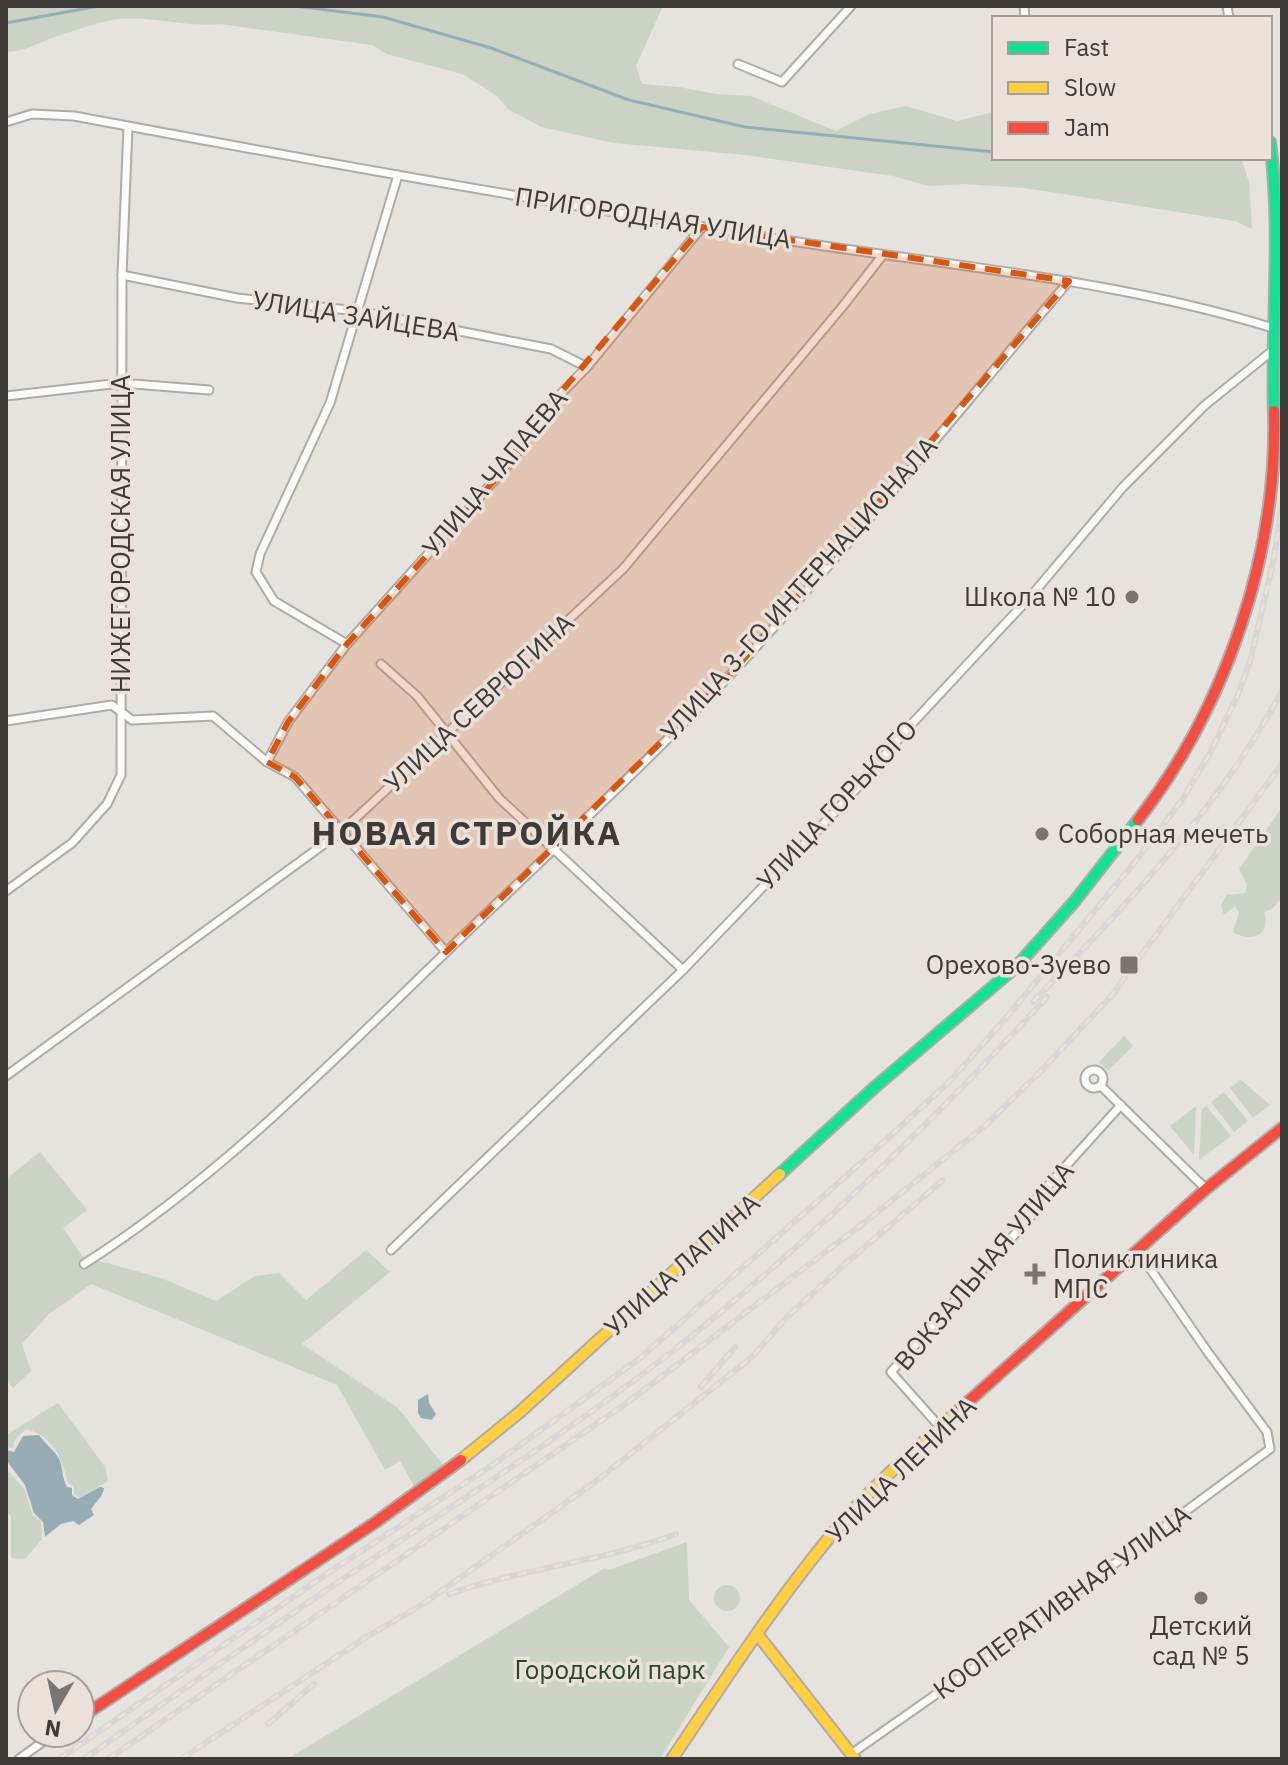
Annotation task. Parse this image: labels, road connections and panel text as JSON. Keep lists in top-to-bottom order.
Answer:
{
  "streets": {
    "street": [
      "ПРИГОРОДНАЯ УЛИЦА",
      "УЛИЦА ЗАЙЦЕВА",
      "УЛИЦА ЧАПАЕВА",
      "НИЖЕГОРОДСКАЯ УЛИЦА",
      "УЛИЦА 3-ГО ИНТЕРНАЦИОНАЛА",
      "УЛИЦА СЕВРЮГИНА",
      "УЛИЦА ГОРЬКОГО",
      "УЛИЦА ЛАПИНА",
      "ВОКЗАЛЬНАЯ УЛИЦА",
      "УЛИЦА ЛЕНИНА",
      "КООПЕРАТИВНАЯ УЛИЦА"
    ]
  },
  "crossings": [
    ["ПРИГОРОДНАЯ УЛИЦА", "УЛИЦА ЧАПАЕВА"],
    ["ПРИГОРОДНАЯ УЛИЦА", "НИЖЕГОРОДСКАЯ УЛИЦА"],
    ["ПРИГОРОДНАЯ УЛИЦА", "УЛИЦА 3-ГО ИНТЕРНАЦИОНАЛА"],
    ["ПРИГОРОДНАЯ УЛИЦА", "УЛИЦА СЕВРЮГИНА"],
    ["ПРИГОРОДНАЯ УЛИЦА", "УЛИЦА ЛАПИНА"],
    ["УЛИЦА ЗАЙЦЕВА", "УЛИЦА ЧАПАЕВА"],
    ["УЛИЦА ЗАЙЦЕВА", "НИЖЕГОРОДСКАЯ УЛИЦА"],
    ["УЛИЦА ГОРЬКОГО", "УЛИЦА ЛАПИНА"],
    ["ВОКЗАЛЬНАЯ УЛИЦА", "УЛИЦА ЛЕНИНА"],
    ["УЛИЦА ЛЕНИНА", "КООПЕРАТИВНАЯ УЛИЦА"]
  ],
  "districts": ["НОВАЯ СТРОЙКА"],
  "parks": ["Городской парк"],
  "places": {
    "other": ["Школа № 10", "Соборная мечеть", "Детский сад № 5"],
    "transit": ["Орехово-Зуево"],
    "health": ["Поликлиника МПС"]
  },
  "legend": ["Fast", "Slow", "Jam"],
  "north": "bottom"
}
